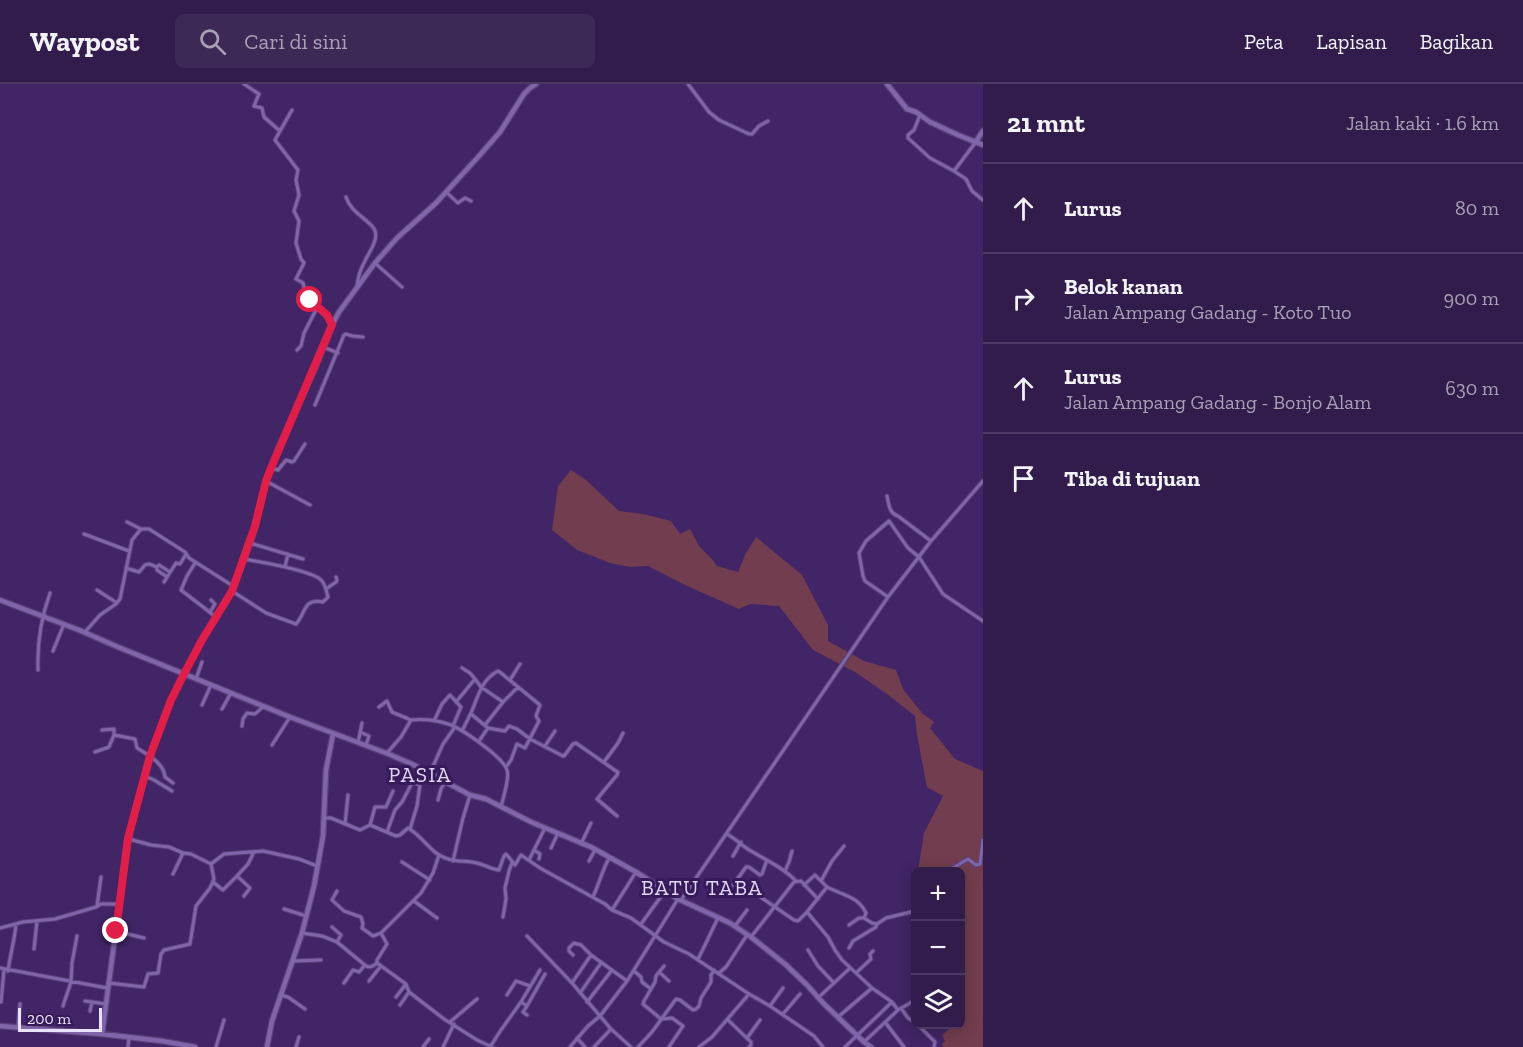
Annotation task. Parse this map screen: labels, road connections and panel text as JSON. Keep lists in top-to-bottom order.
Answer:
{
  "districts": ["PASIA", "BATU TABA"],
  "scale_bar": "200 m",
  "page": {
    "header": "Waypost",
    "search": "Cari di sini",
    "nav": ["Peta", "Lapisan", "Bagikan"],
    "heading": ["21 mnt", "Jalan kaki · 1.6 km"],
    "list": [
      ["Lurus", "80 m"],
      ["Belok kanan", "Jalan Ampang Gadang - Koto Tuo", "900 m"],
      ["Lurus", "Jalan Ampang Gadang - Bonjo Alam", "630 m"],
      "Tiba di tujuan"
    ],
    "map_buttons": ["+", "−"],
    "scale": "200 m"
  }
}
